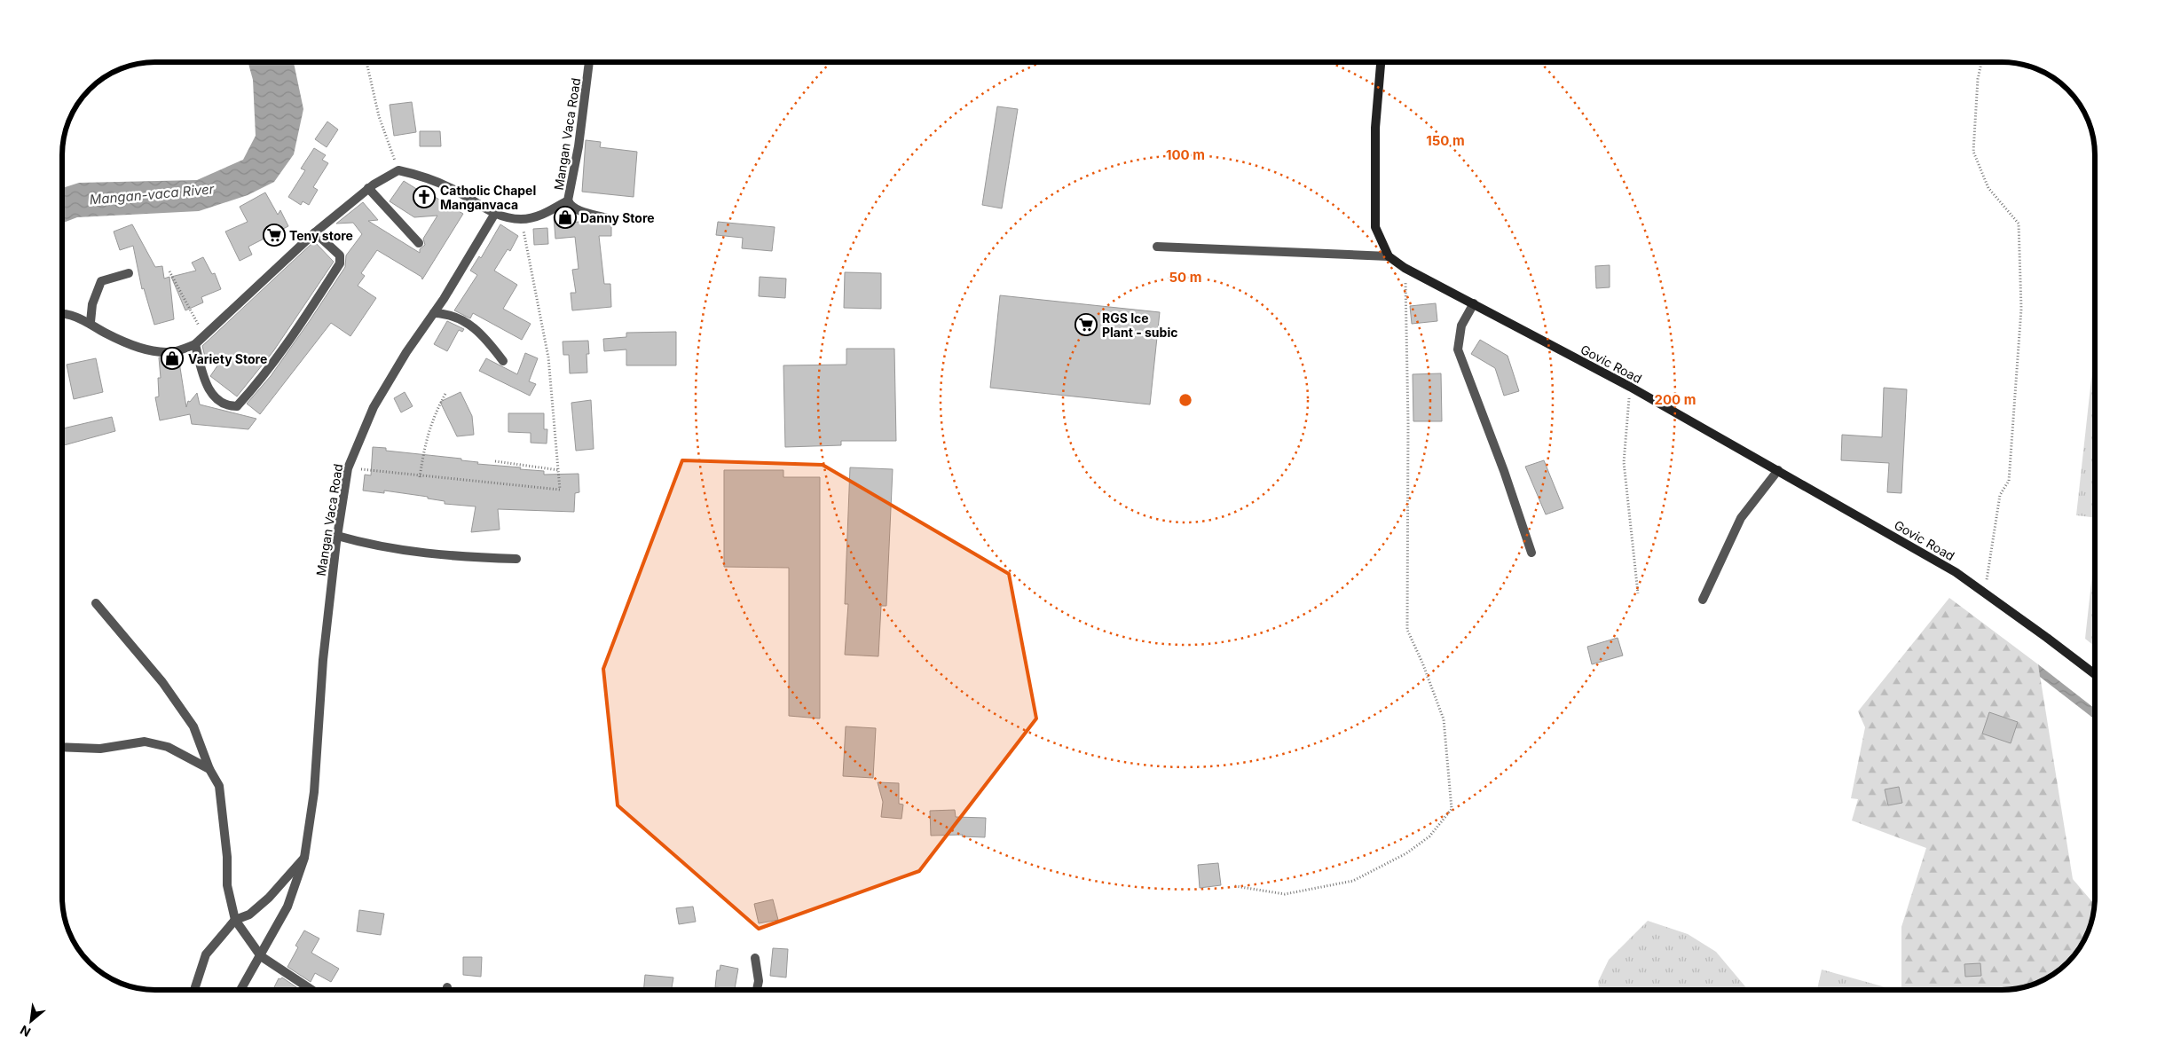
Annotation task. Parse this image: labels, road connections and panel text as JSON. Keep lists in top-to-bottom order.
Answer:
{
  "streets": {
    "main road": ["Govic Road"],
    "street": ["Mangan Vaca Road"]
  },
  "water": ["Mangan-vaca River"],
  "places": {
    "church": ["Catholic Chapel Manganvaca"],
    "shop": ["Danny Store", "Variety Store"],
    "supermarket": ["Teny store", "RGS Ice Plant - subic"]
  },
  "north": "bottom left",
  "rings": [
    "150 m",
    "100 m",
    "50 m",
    "200 m"
  ]
}
